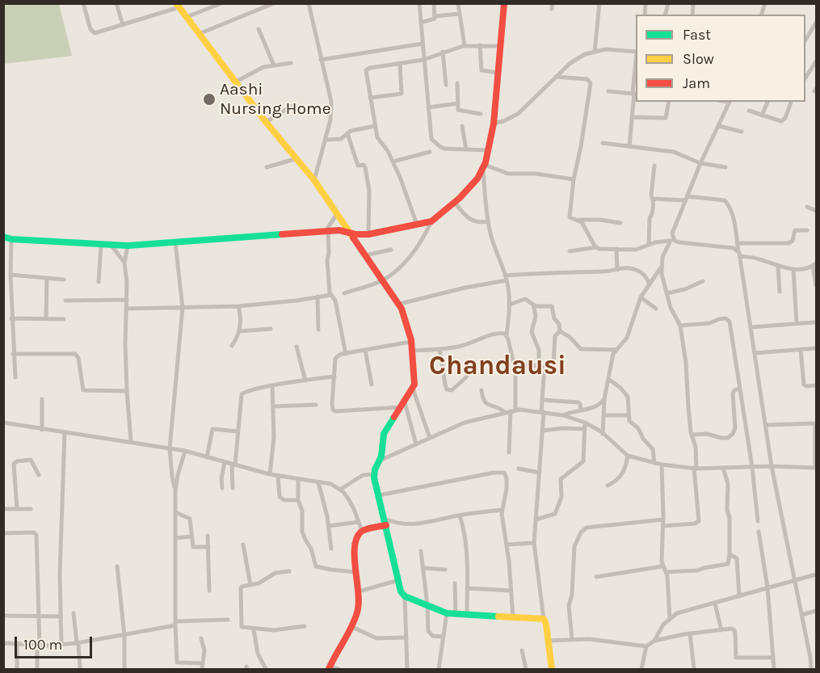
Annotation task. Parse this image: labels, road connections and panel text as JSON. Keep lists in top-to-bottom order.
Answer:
{
  "districts": ["Chandausi"],
  "places": ["Aashi Nursing Home"],
  "legend": ["Fast", "Slow", "Jam"],
  "scale_bar": "100 m"
}
